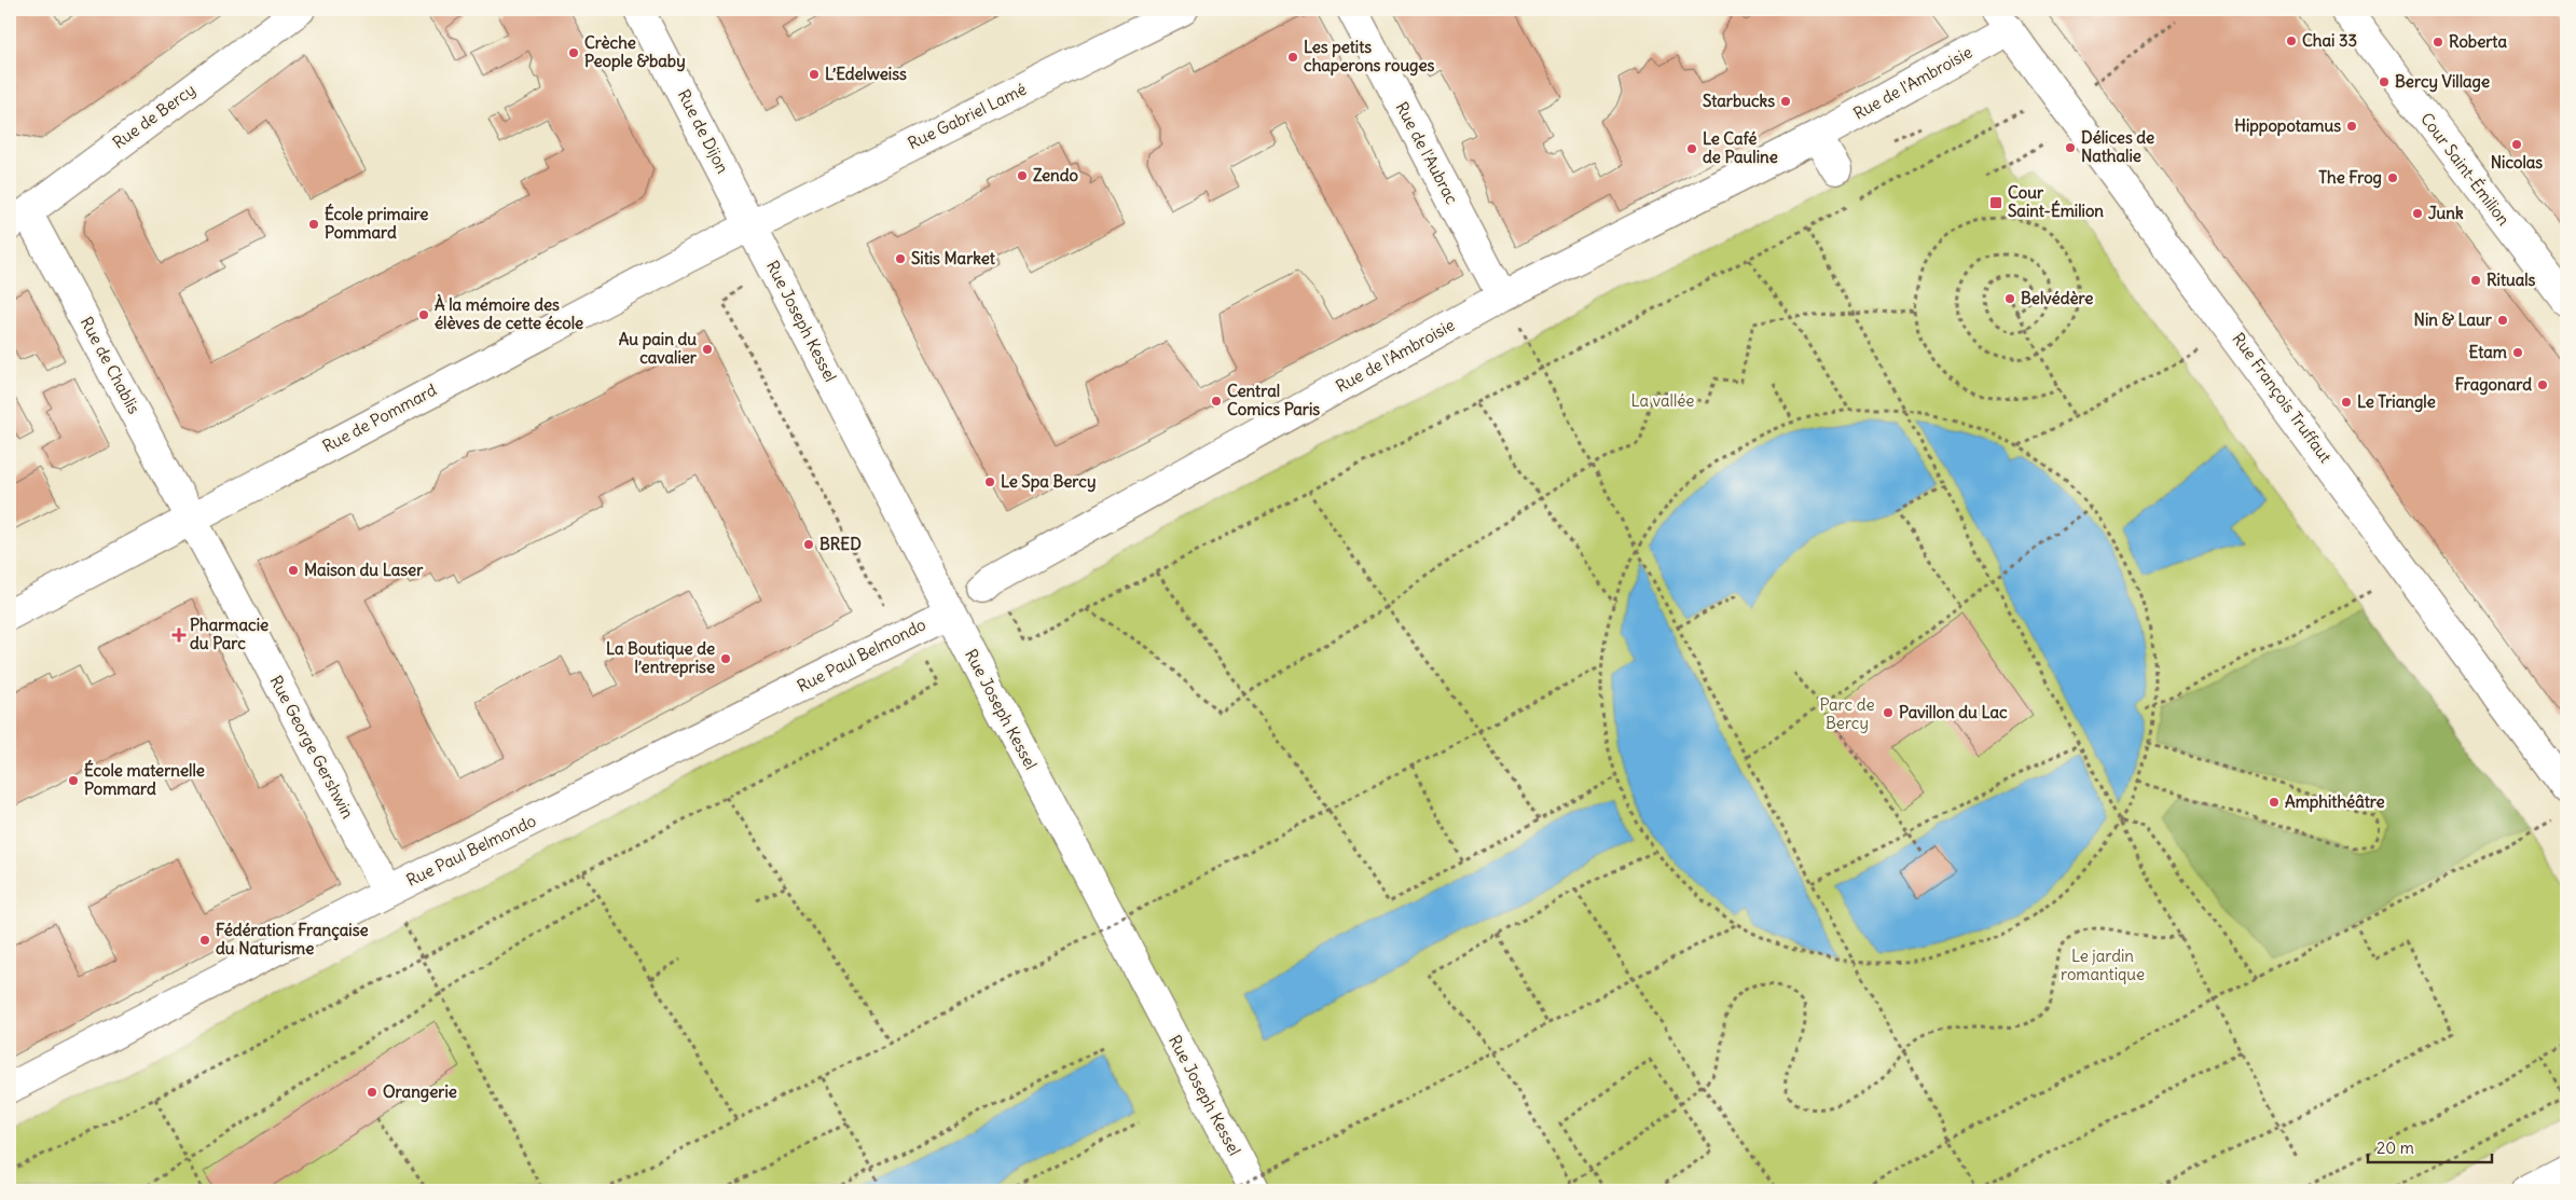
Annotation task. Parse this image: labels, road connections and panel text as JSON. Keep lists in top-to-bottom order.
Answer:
{
  "streets": {
    "street": [
      "Rue de l'Ambroisie",
      "Rue de Bercy",
      "Rue Gabriel Lamé",
      "Rue de Dijon",
      "Rue de l'Aubrac",
      "Cour Saint-Émilion",
      "Rue Joseph Kessel",
      "Rue de Chablis",
      "Rue François Truffaut",
      "Rue de Pommard",
      "Rue Paul Belmondo",
      "Rue George Gershwin"
    ]
  },
  "crossings": [
    ["Rue de l'Ambroisie", "Rue de l'Aubrac"],
    ["Rue de l'Ambroisie", "Rue François Truffaut"],
    ["Rue de Bercy", "Rue de Chablis"],
    ["Rue Gabriel Lamé", "Rue de Dijon"],
    ["Rue Gabriel Lamé", "Rue Joseph Kessel"],
    ["Rue Gabriel Lamé", "Rue de Pommard"],
    ["Rue de Dijon", "Rue Joseph Kessel"],
    ["Rue de Dijon", "Rue de Pommard"],
    ["Rue Joseph Kessel", "Rue de Pommard"],
    ["Rue de Chablis", "Rue de Pommard"],
    ["Rue de Chablis", "Rue George Gershwin"],
    ["Rue de Pommard", "Rue George Gershwin"],
    ["Rue Paul Belmondo", "Rue George Gershwin"]
  ],
  "parks": ["La vallée", "Parc de Bercy", "Le jardin romantique"],
  "places": {
    "other": [
      "Chai 33",
      "Roberta",
      "Crèche People &baby",
      "Les petits chaperons rouges",
      "L’Edelweiss",
      "Bercy Village",
      "Starbucks",
      "Hippopotamus",
      "Nicolas",
      "Délices de Nathalie",
      "Le Café de Pauline",
      "Zendo",
      "The Frog",
      "Junk",
      "École primaire Pommard",
      "Sitis Market",
      "Rituals",
      "Belvédère",
      "À la mémoire des élèves de cette école",
      "Nin & Laur",
      "Au pain du cavalier",
      "Etam",
      "Fragonard",
      "Central Comics Paris",
      "Le Triangle",
      "Le Spa Bercy",
      "BRED",
      "Maison du Laser",
      "La Boutique de l’entreprise",
      "Pavillon du Lac",
      "École maternelle Pommard",
      "Amphithéâtre",
      "Fédération Française du Naturisme",
      "Orangerie"
    ],
    "transit": ["Cour Saint-Émilion"],
    "health": ["Pharmacie du Parc"]
  },
  "scale_bar": "20 m"
}
